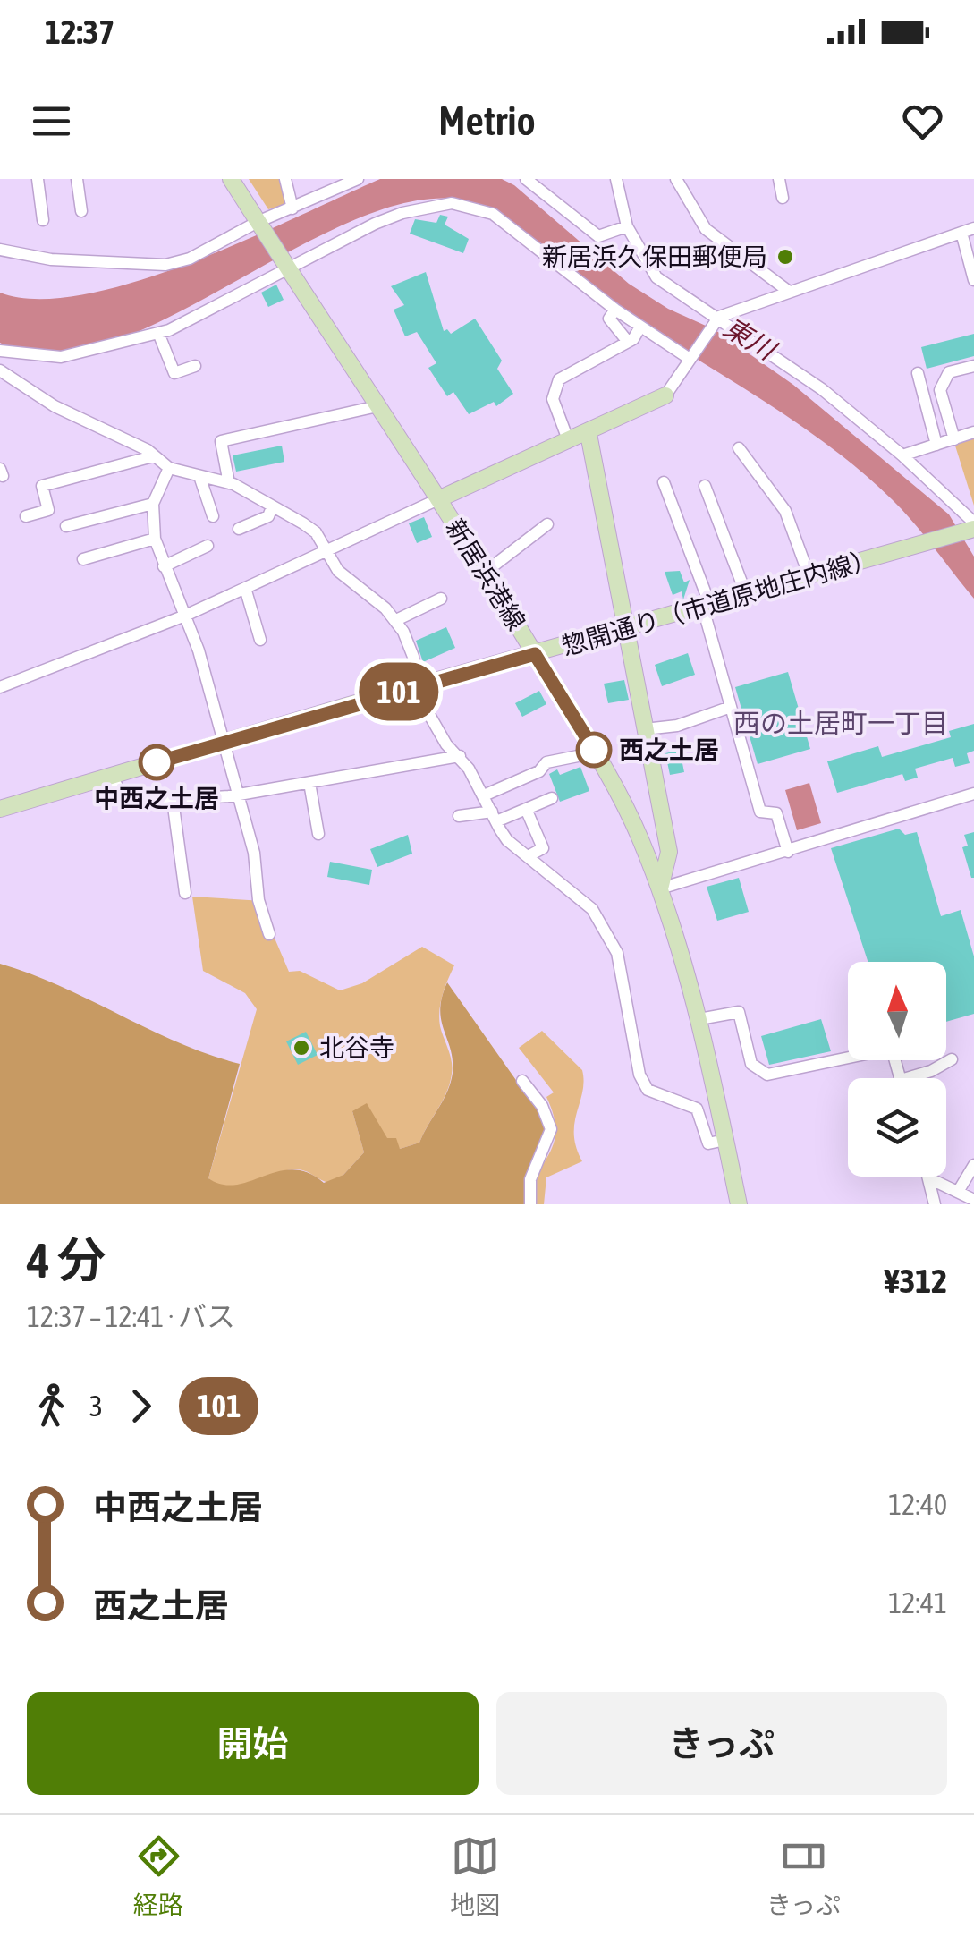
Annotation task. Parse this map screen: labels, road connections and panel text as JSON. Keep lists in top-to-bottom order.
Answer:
{
  "streets": {
    "street": ["新居浜港線", "惣開通り（市道原地庄内線）"]
  },
  "crossings": [
    ["新居浜港線", "惣開通り（市道原地庄内線）"]
  ],
  "districts": ["西の土居町一丁目"],
  "water": ["東川"],
  "places": [
    "新居浜久保田郵便局",
    "西之土居",
    "中西之土居",
    "北谷寺"
  ],
  "lines": ["bus line 101"],
  "north": "top",
  "page": {
    "status": "12:37",
    "header": "Metrio",
    "on_map": "101",
    "heading": ["4 分", "12:37 – 12:41 · バス", "¥312"],
    "legs": ["3", "101"],
    "list": [
      {
        "name": "中西之土居",
        "value": "12:40"
      },
      {
        "name": "西之土居",
        "value": "12:41"
      }
    ],
    "buttons": ["開始", "きっぷ"],
    "tabs": ["経路", "地図", "きっぷ"]
  }
}
